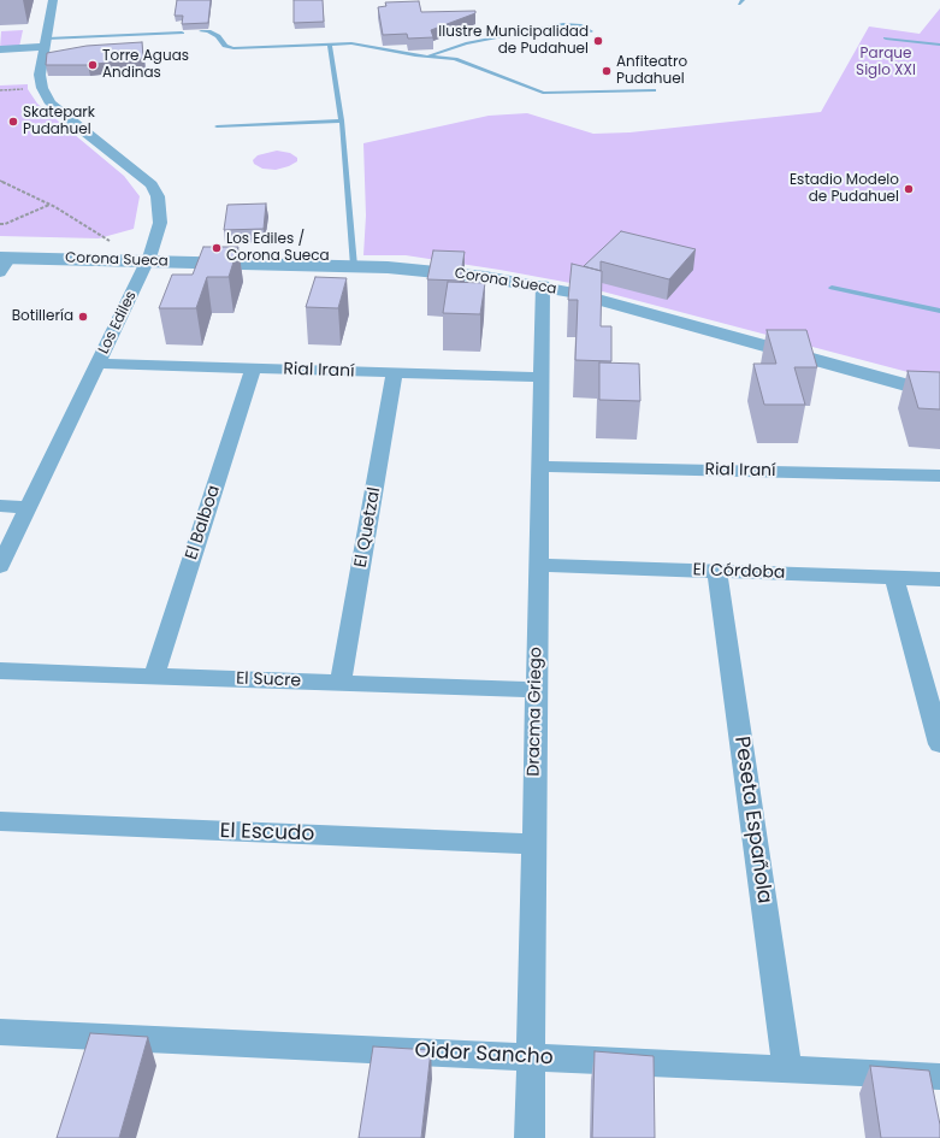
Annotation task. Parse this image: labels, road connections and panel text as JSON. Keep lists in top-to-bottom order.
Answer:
{
  "streets": {
    "street": [
      "Corona Sueca",
      "Los Ediles",
      "Rial Iraní",
      "El Balboa",
      "El Quetzal",
      "El Córdoba",
      "El Sucre",
      "Dracma Griego",
      "Peseta Española",
      "El Escudo",
      "Oidor Sancho"
    ]
  },
  "crossings": [
    ["Corona Sueca", "Los Ediles"],
    ["Corona Sueca", "Dracma Griego"],
    ["Los Ediles", "Rial Iraní"],
    ["Rial Iraní", "El Balboa"],
    ["Rial Iraní", "El Quetzal"],
    ["Rial Iraní", "Dracma Griego"],
    ["El Balboa", "El Sucre"],
    ["El Quetzal", "El Sucre"],
    ["El Córdoba", "Dracma Griego"],
    ["El Córdoba", "Peseta Española"],
    ["El Sucre", "Dracma Griego"],
    ["Dracma Griego", "El Escudo"],
    ["Dracma Griego", "Oidor Sancho"],
    ["Peseta Española", "Oidor Sancho"]
  ],
  "parks": ["Parque Siglo XXI"],
  "places": [
    "Ilustre Municipalidad de Pudahuel",
    "Torre Aguas Andinas",
    "Anfiteatro Pudahuel",
    "Skatepark Pudahuel",
    "Estadio Modelo de Pudahuel",
    "Los Ediles / Corona Sueca",
    "Botillería"
  ]
}
